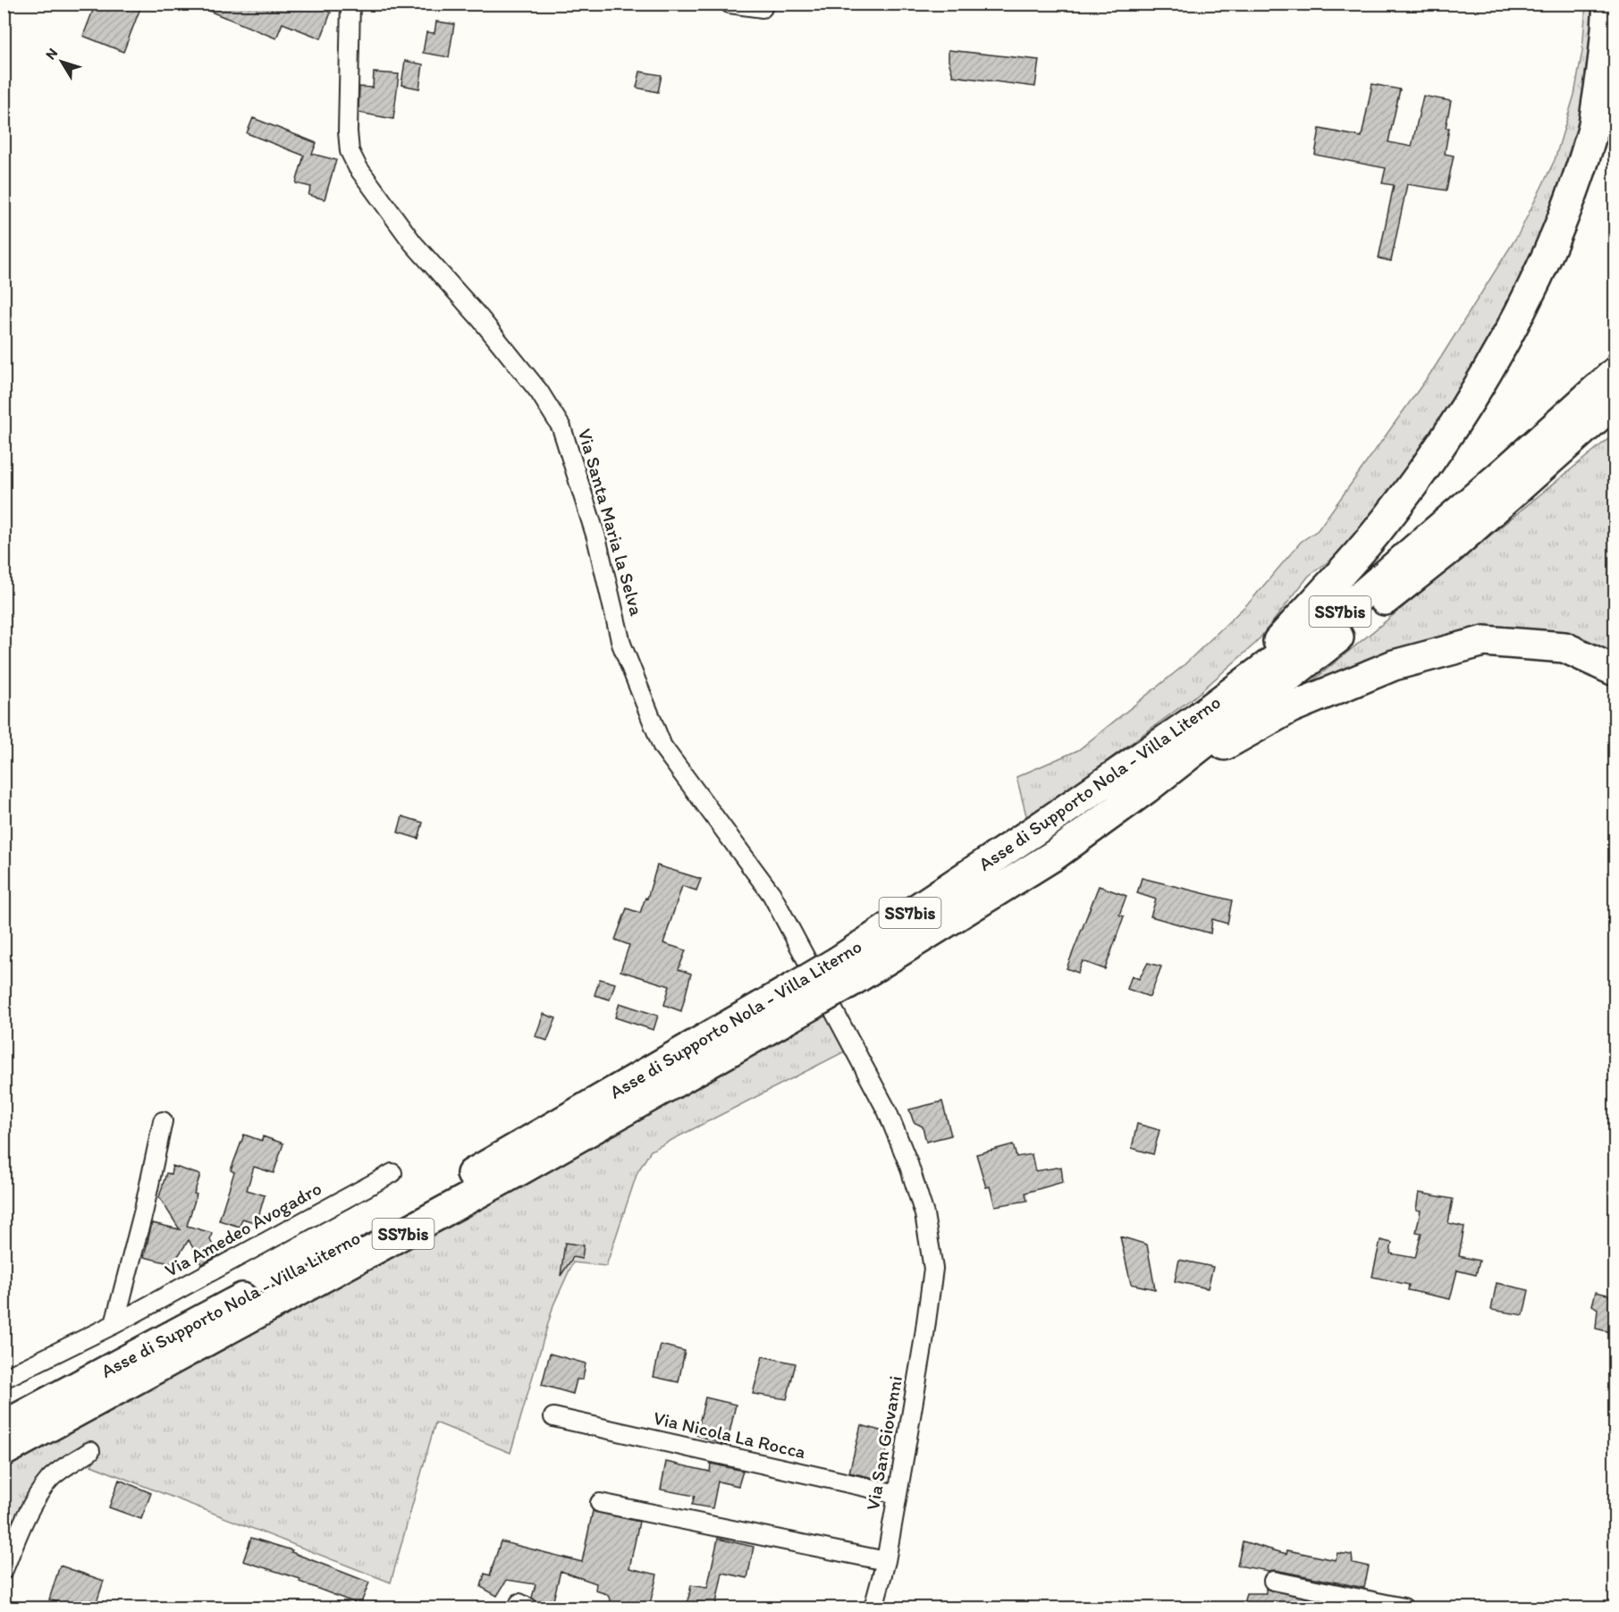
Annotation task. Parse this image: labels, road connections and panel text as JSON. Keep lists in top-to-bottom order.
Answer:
{
  "streets": {
    "highway": ["SS7bis", "Asse di Supporto Nola - Villa Literno"],
    "street": [
      "Via Santa Maria la Selva",
      "Via Amedeo Avogadro",
      "Via Nicola La Rocca",
      "Via San Giovanni"
    ]
  },
  "crossings": [
    ["Via Santa Maria la Selva", "Via San Giovanni"],
    ["Via Nicola La Rocca", "Via San Giovanni"]
  ],
  "north": "top left"
}
